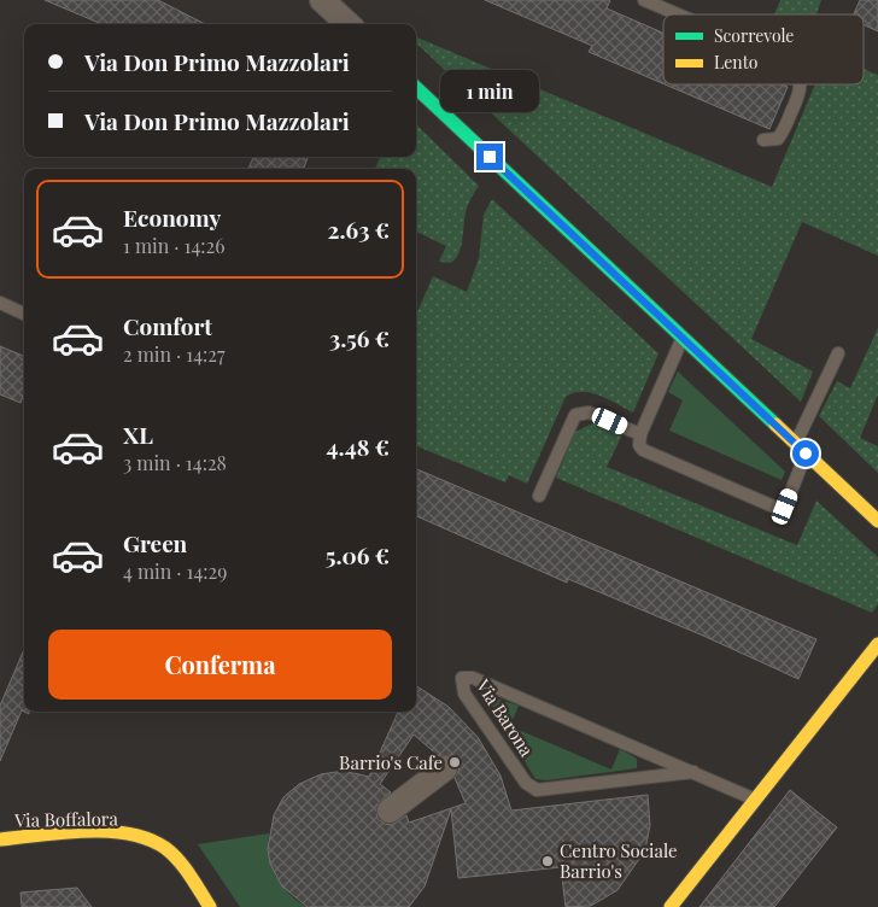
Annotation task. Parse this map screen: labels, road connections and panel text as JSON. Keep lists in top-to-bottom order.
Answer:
{
  "streets": {
    "street": ["Via Boffalora"],
    "lane": ["Via Barona"]
  },
  "places": ["Barrio's Cafe", "Centro Sociale Barrio's"],
  "legend": ["Scorrevole", "Lento"],
  "page": {
    "banner": ["Via Don Primo Mazzolari", "Via Don Primo Mazzolari"],
    "bubble": "1 min",
    "list": [
      {
        "name": "Economy",
        "note": "1 min · 14:26",
        "value": "2.63 €"
      },
      {
        "name": "Comfort",
        "note": "2 min · 14:27",
        "value": "3.56 €"
      },
      {
        "name": "XL",
        "note": "3 min · 14:28",
        "value": "4.48 €"
      },
      {
        "name": "Green",
        "note": "4 min · 14:29",
        "value": "5.06 €"
      }
    ],
    "buttons": "Conferma"
  }
}
